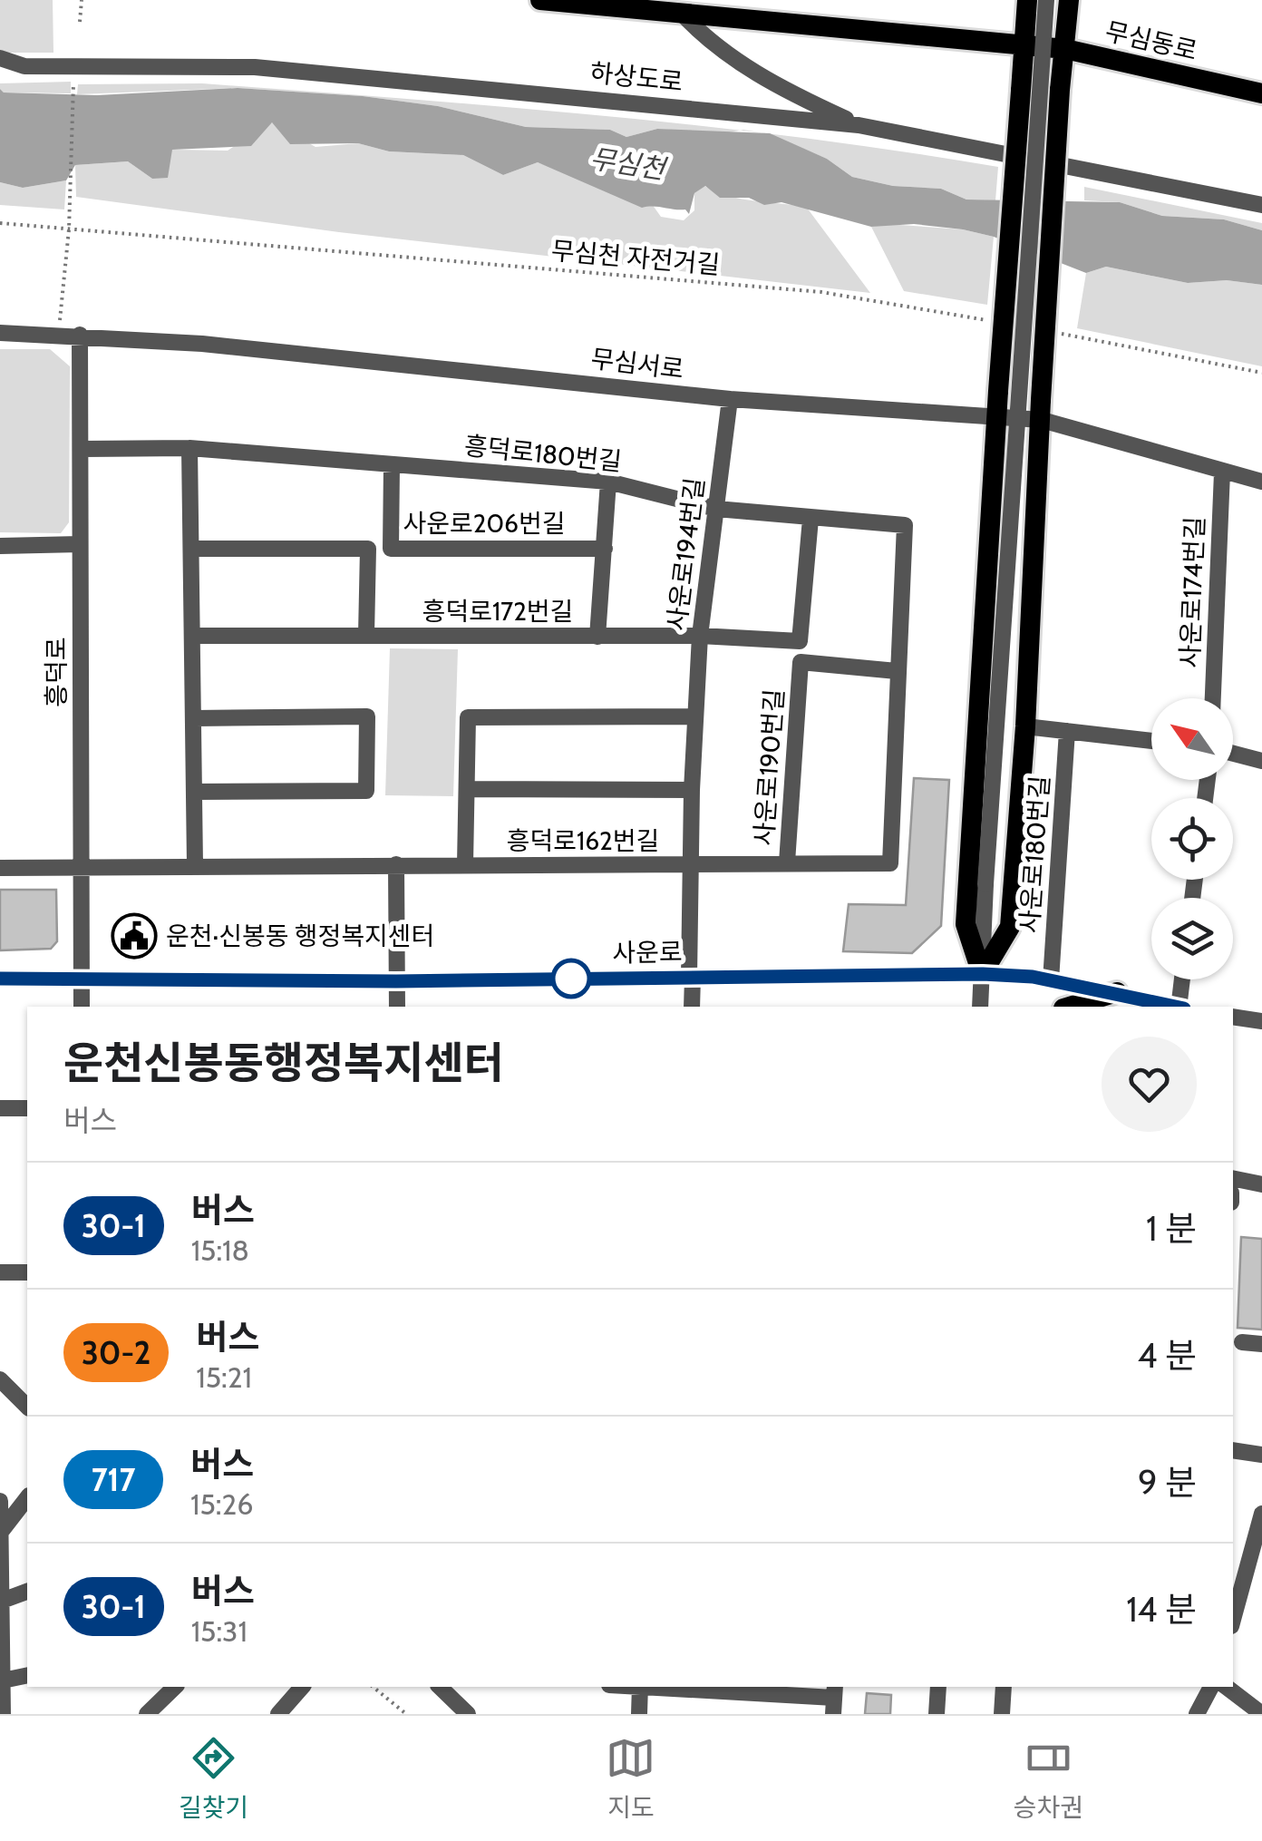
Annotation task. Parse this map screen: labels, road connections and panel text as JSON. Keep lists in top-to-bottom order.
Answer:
{
  "streets": {
    "main road": ["무심동로"],
    "street": [
      "하상도로",
      "무심서로",
      "흥덕로180번길",
      "사운로206번길",
      "사운로194번길",
      "사운로174번길",
      "흥덕로172번길",
      "흥덕로",
      "사운로190번길",
      "흥덕로162번길",
      "사운로180번길",
      "사운로"
    ],
    "path": ["무심천 자전거길"]
  },
  "crossings": [
    ["무심서로", "사운로194번길"],
    ["무심서로", "사운로174번길"],
    ["무심서로", "흥덕로"],
    ["흥덕로180번길", "사운로206번길"],
    ["흥덕로180번길", "사운로194번길"],
    ["흥덕로180번길", "흥덕로172번길"],
    ["흥덕로180번길", "흥덕로"],
    ["흥덕로180번길", "사운로190번길"],
    ["흥덕로180번길", "흥덕로162번길"],
    ["사운로206번길", "흥덕로172번길"],
    ["사운로194번길", "흥덕로172번길"],
    ["사운로194번길", "흥덕로162번길"],
    ["사운로194번길", "사운로"],
    ["흥덕로", "흥덕로162번길"],
    ["흥덕로", "사운로"],
    ["사운로190번길", "흥덕로162번길"],
    ["사운로180번길", "사운로"]
  ],
  "water": ["무심천"],
  "places": {
    "public building": ["운천·신봉동 행정복지센터"]
  },
  "lines": ["bus line 30-1"],
  "north": "top left",
  "page": {
    "heading": ["운천신봉동행정복지센터", "버스"],
    "list": [
      {
        "mark": "30-1",
        "name": "버스",
        "note": "15:18",
        "value": "1 분"
      },
      {
        "mark": "30-2",
        "name": "버스",
        "note": "15:21",
        "value": "4 분"
      },
      {
        "mark": "717",
        "name": "버스",
        "note": "15:26",
        "value": "9 분"
      },
      {
        "mark": "30-1",
        "name": "버스",
        "note": "15:31",
        "value": "14 분"
      }
    ],
    "tabs": ["길찾기", "지도", "승차권"]
  }
}
